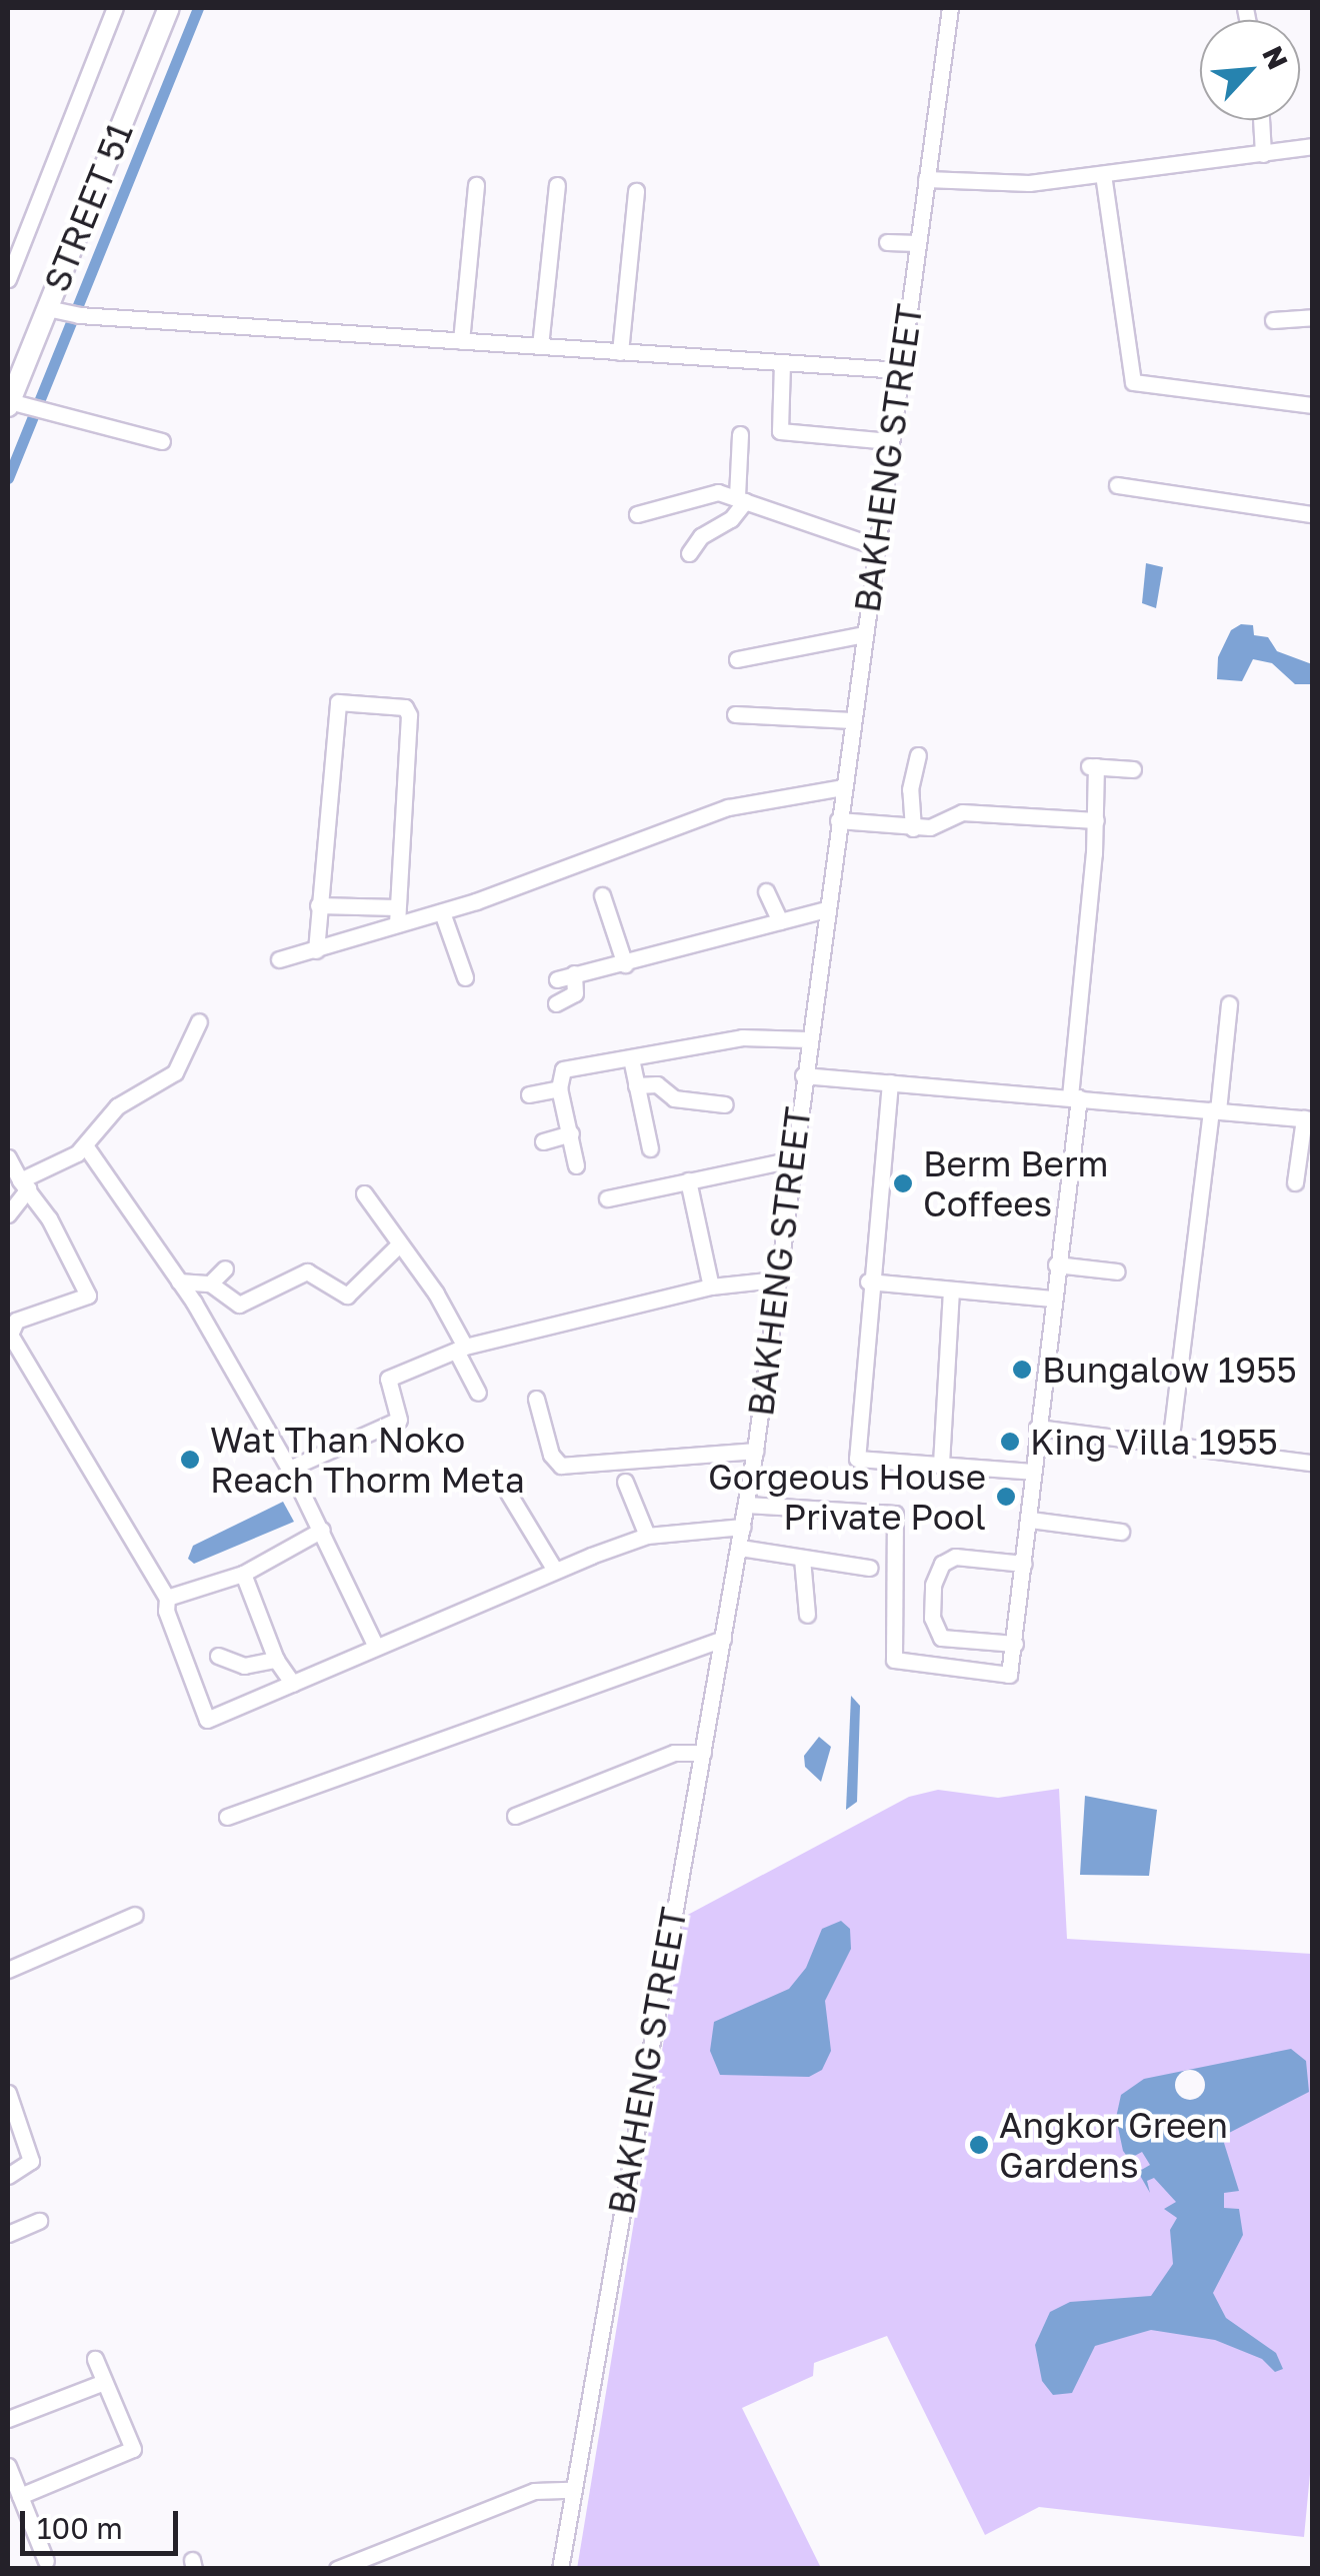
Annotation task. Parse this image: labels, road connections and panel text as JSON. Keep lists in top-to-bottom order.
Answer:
{
  "streets": {
    "main road": ["STREET 51"],
    "street": ["BAKHENG STREET"]
  },
  "places": [
    "Berm Berm Coffees",
    "Bungalow 1955",
    "King Villa 1955",
    "Wat Than Noko Reach Thorm Meta",
    "Gorgeous House Private Pool",
    "Angkor Green Gardens"
  ],
  "scale_bar": "100 m",
  "north": "top right"
}
